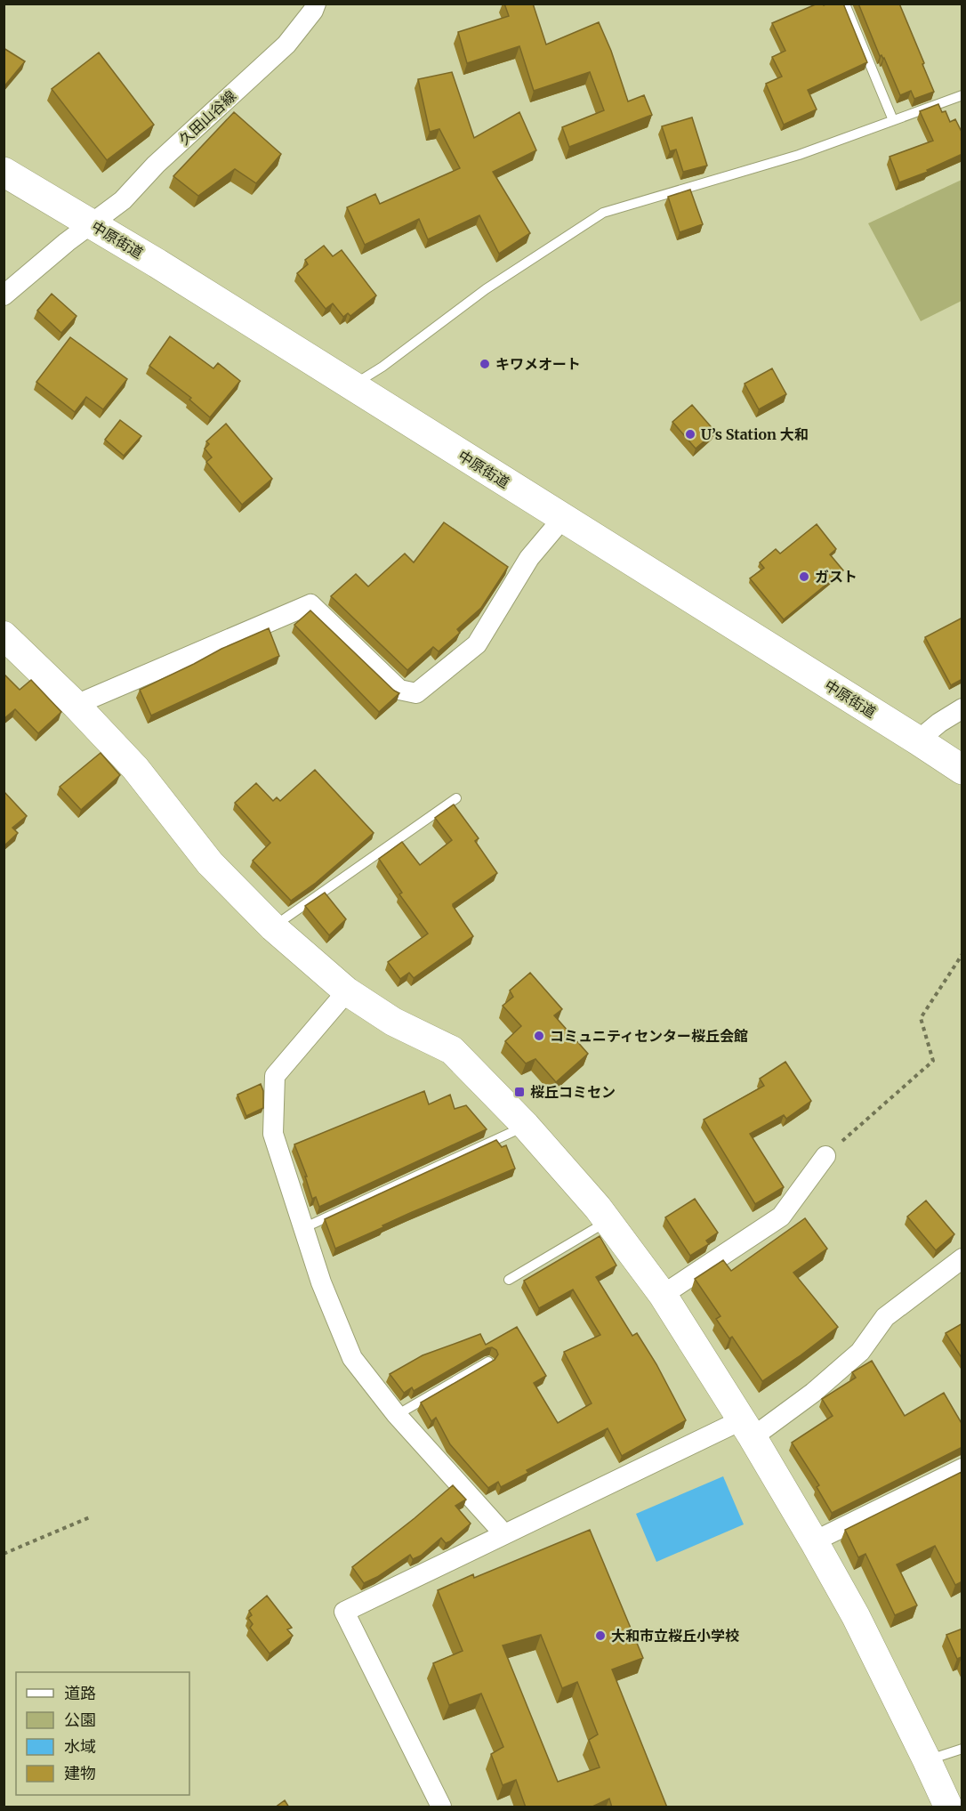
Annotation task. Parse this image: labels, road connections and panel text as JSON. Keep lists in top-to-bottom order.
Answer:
{
  "streets": {
    "main road": ["中原街道"],
    "street": ["久田山谷線"]
  },
  "crossings": [
    ["久田山谷線", "中原街道"]
  ],
  "places": {
    "other": [
      "キワメオート",
      "U’s Station 大和",
      "ガスト",
      "コミュニティセンター桜丘会館",
      "大和市立桜丘小学校"
    ],
    "transit": ["桜丘コミセン"]
  },
  "legend": [
    "道路",
    "公園",
    "水域",
    "建物"
  ]
}
